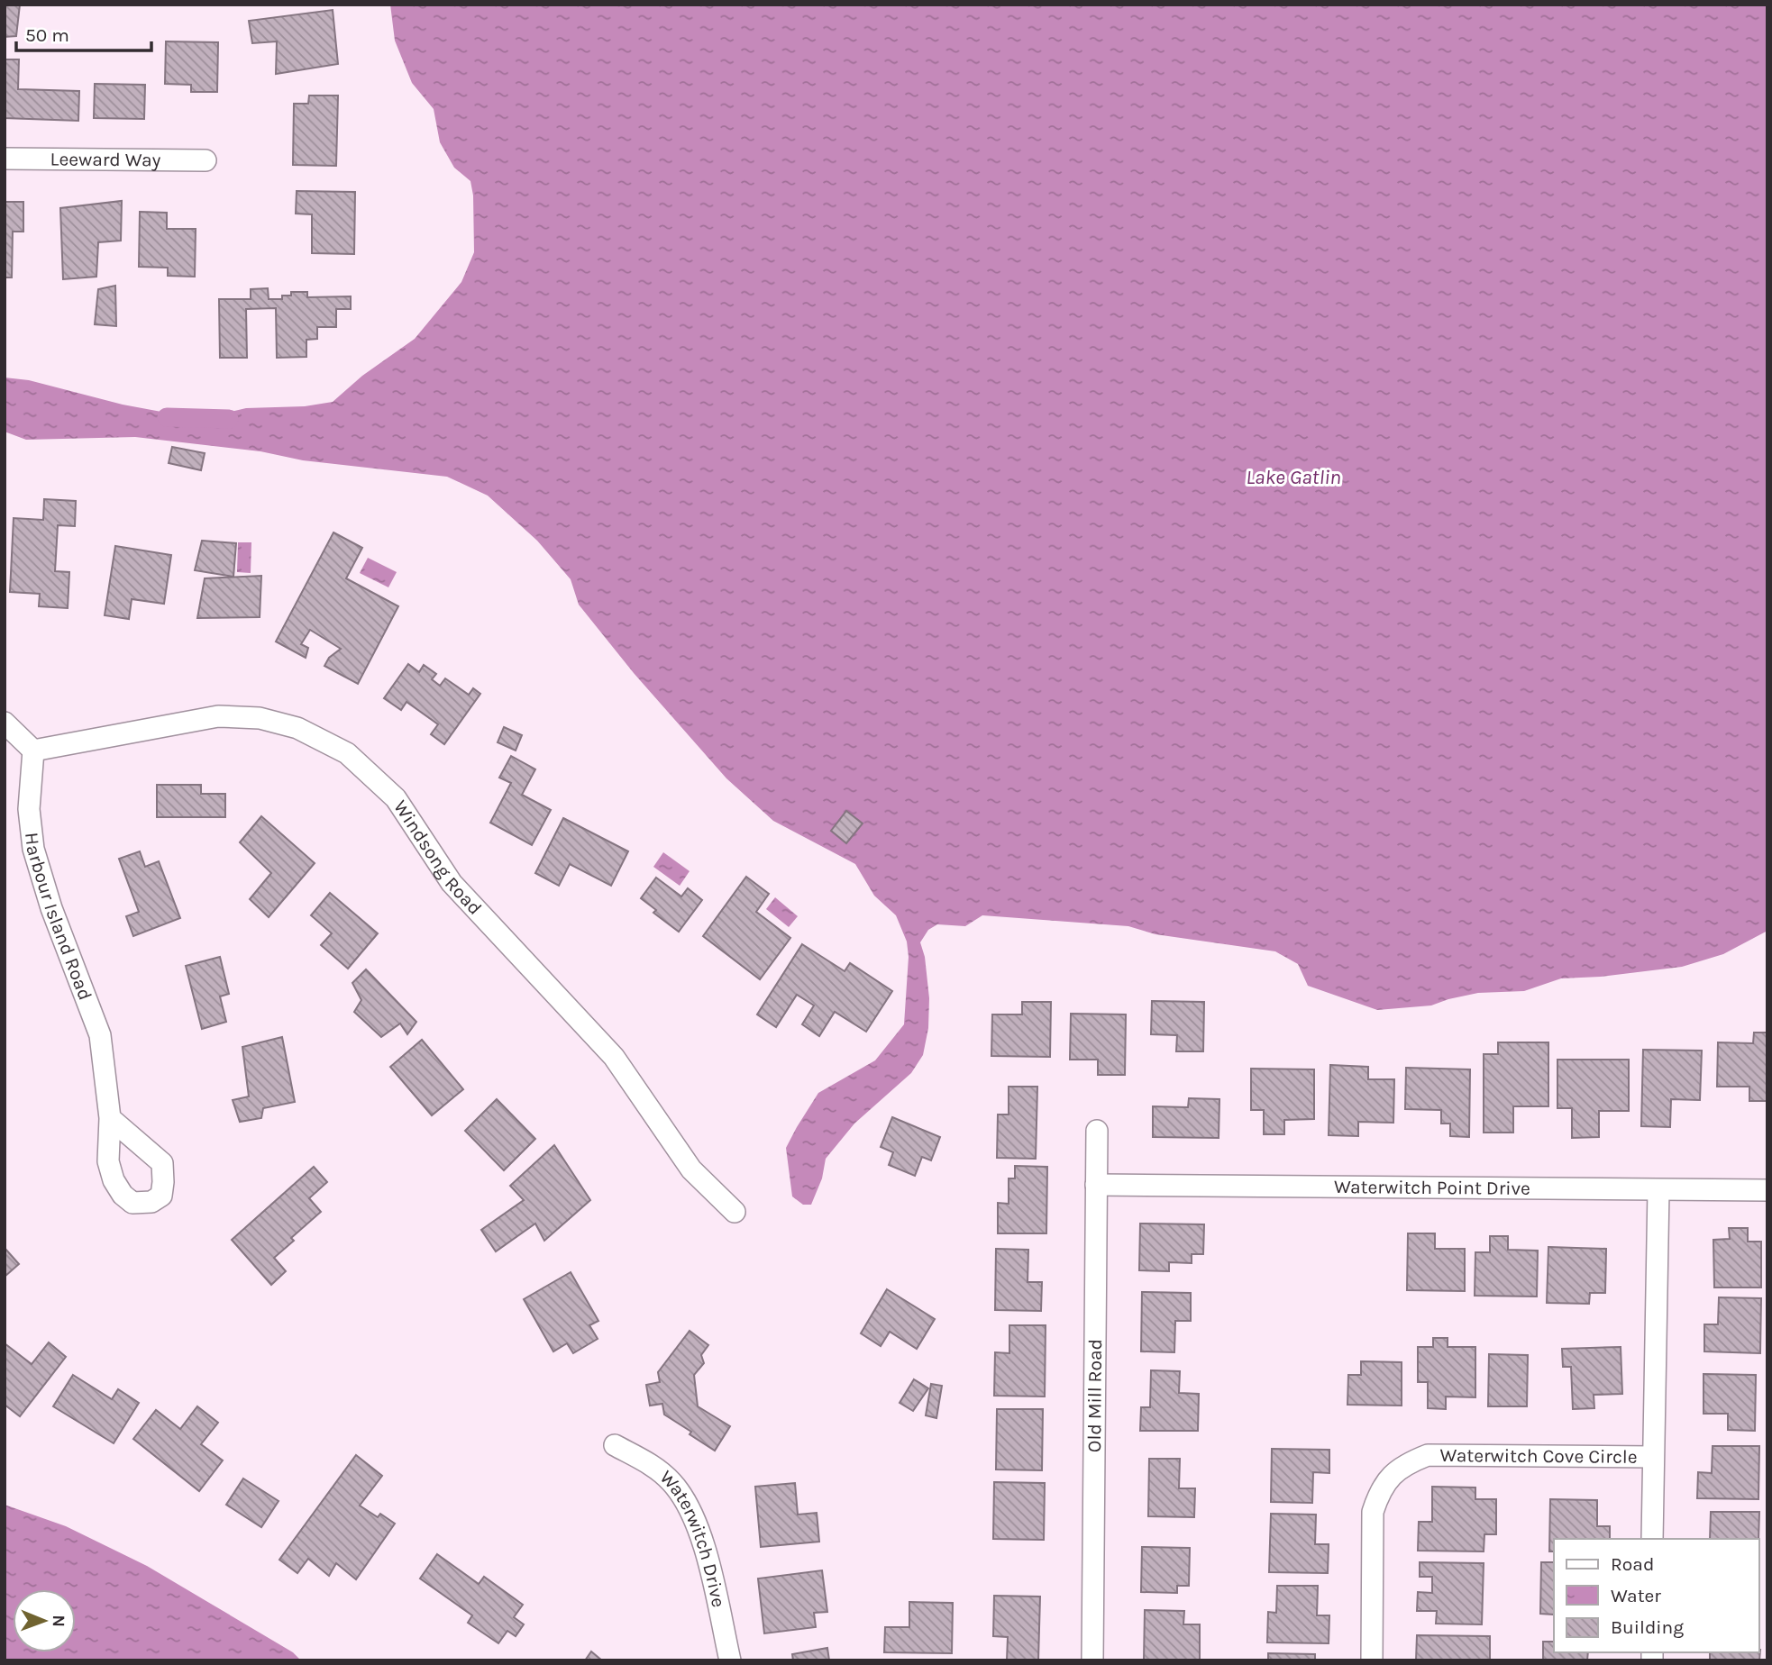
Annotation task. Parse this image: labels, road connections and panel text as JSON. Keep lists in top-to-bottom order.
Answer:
{
  "streets": {
    "street": [
      "Leeward Way",
      "Windsong Road",
      "Harbour Island Road",
      "Waterwitch Point Drive",
      "Old Mill Road",
      "Waterwitch Cove Circle",
      "Waterwitch Drive"
    ]
  },
  "crossings": [
    ["Windsong Road", "Harbour Island Road"],
    ["Waterwitch Point Drive", "Old Mill Road"],
    ["Waterwitch Point Drive", "Waterwitch Cove Circle"]
  ],
  "water": ["Lake Gatlin"],
  "legend": ["Road", "Water", "Building"],
  "scale_bar": "50 m",
  "north": "right"
}
